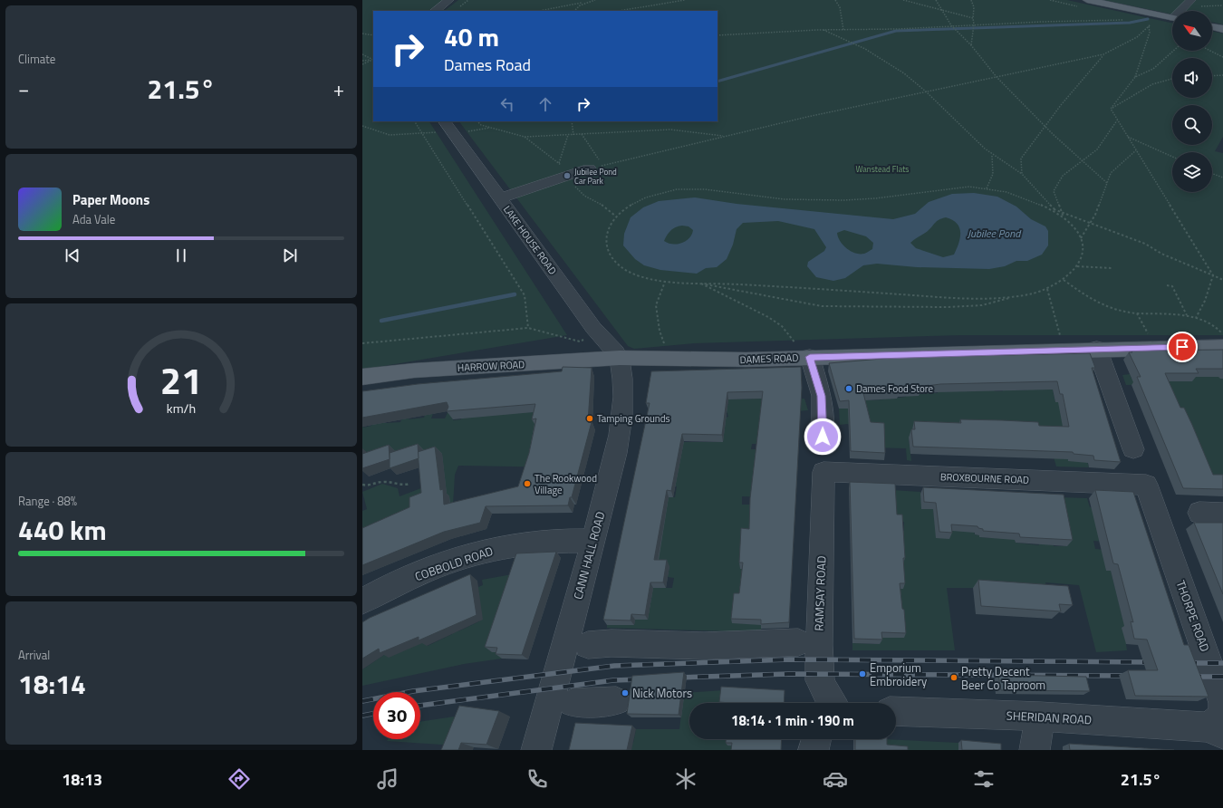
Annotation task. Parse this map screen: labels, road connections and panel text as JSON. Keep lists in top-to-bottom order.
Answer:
{
  "streets": {
    "main road": ["DAMES ROAD", "HARROW ROAD"],
    "street": [
      "LAKE HOUSE ROAD",
      "BROXBOURNE ROAD",
      "CANN HALL ROAD",
      "COBBOLD ROAD",
      "RAMSAY ROAD",
      "THORPE ROAD",
      "SHERIDAN ROAD"
    ]
  },
  "crossings": [
    ["LAKE HOUSE ROAD", "DAMES ROAD"],
    ["LAKE HOUSE ROAD", "HARROW ROAD"],
    ["LAKE HOUSE ROAD", "CANN HALL ROAD"],
    ["DAMES ROAD", "HARROW ROAD"],
    ["DAMES ROAD", "CANN HALL ROAD"],
    ["HARROW ROAD", "CANN HALL ROAD"],
    ["BROXBOURNE ROAD", "RAMSAY ROAD"],
    ["BROXBOURNE ROAD", "THORPE ROAD"],
    ["CANN HALL ROAD", "COBBOLD ROAD"],
    ["THORPE ROAD", "SHERIDAN ROAD"]
  ],
  "water": ["Jubilee Pond"],
  "parks": ["Wanstead Flats"],
  "places": [
    "Jubilee Pond Car Park",
    "Dames Food Store",
    "Tamping Grounds",
    "The Rookwood Village",
    "Emporium Embroidery",
    "Pretty Decent Beer Co Taproom",
    "Nick Motors"
  ],
  "north": "top left",
  "page": {
    "tile": [
      "Climate",
      ["Range · 88%", "440 km"],
      ["Arrival", "18:14"]
    ],
    "turn": ["40 m", "Dames Road"],
    "heat": ["−", "21.5°", "+"],
    "song": ["Paper Moons", "Ada Vale"],
    "limit": "30",
    "trip": "18:14 · 1 min · 190 m",
    "tabs": ["18:13", "21.5°"],
    "gauge": ["21", "km/h"]
  }
}
